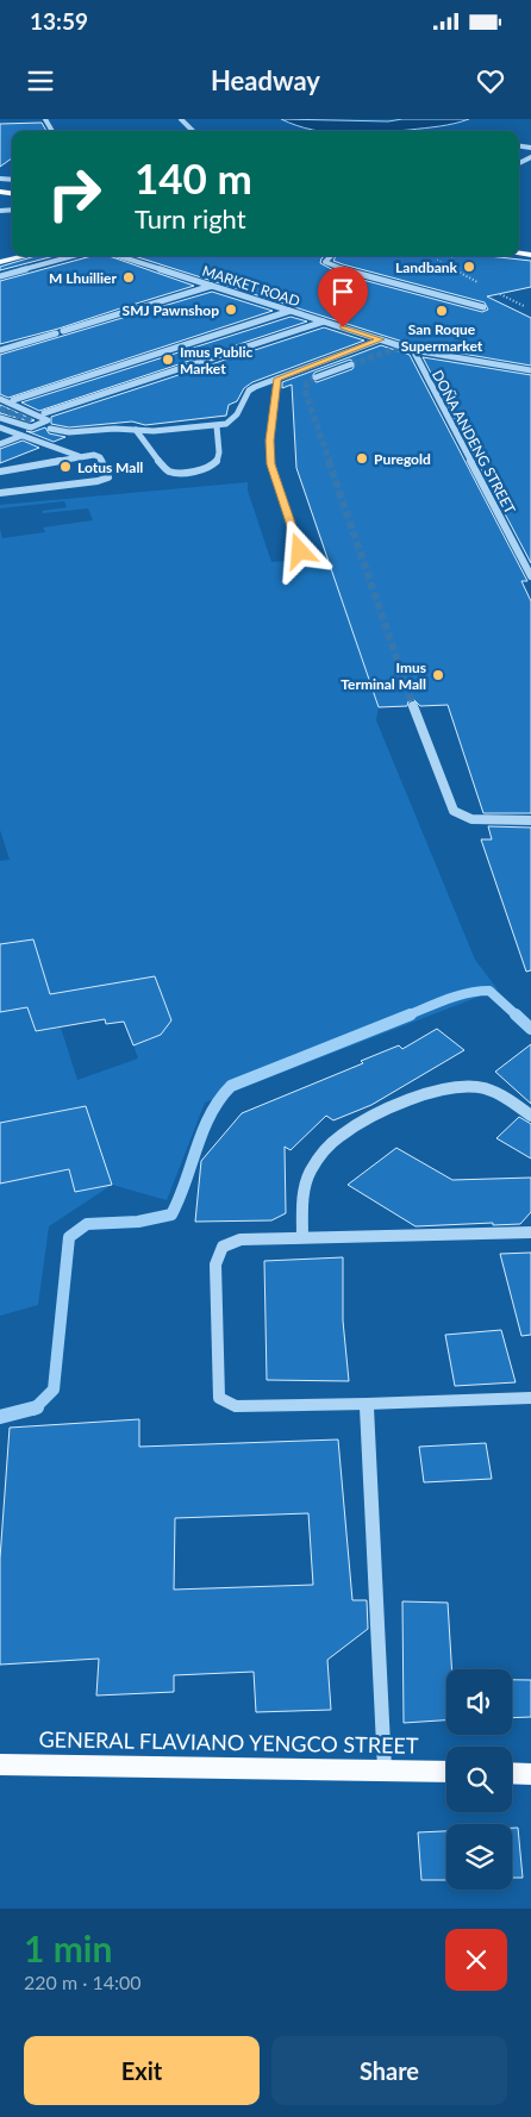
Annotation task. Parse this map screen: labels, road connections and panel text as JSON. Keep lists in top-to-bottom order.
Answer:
{
  "streets": {
    "main road": ["GENERAL FLAVIANO YENGCO STREET"],
    "street": ["MARKET ROAD", "DOÑA ANDENG STREET"]
  },
  "crossings": [
    ["MARKET ROAD", "DOÑA ANDENG STREET"]
  ],
  "places": [
    "Landbank",
    "M Lhuillier",
    "SMJ Pawnshop",
    "San Roque Supermarket",
    "Imus Public Market",
    "Puregold",
    "Lotus Mall",
    "Imus Terminal Mall"
  ],
  "page": {
    "status": "13:59",
    "header": "Headway",
    "turn": ["140 m", "Turn right"],
    "heading": ["1 min", "220 m · 14:00"],
    "buttons": ["Exit", "Share"]
  }
}
